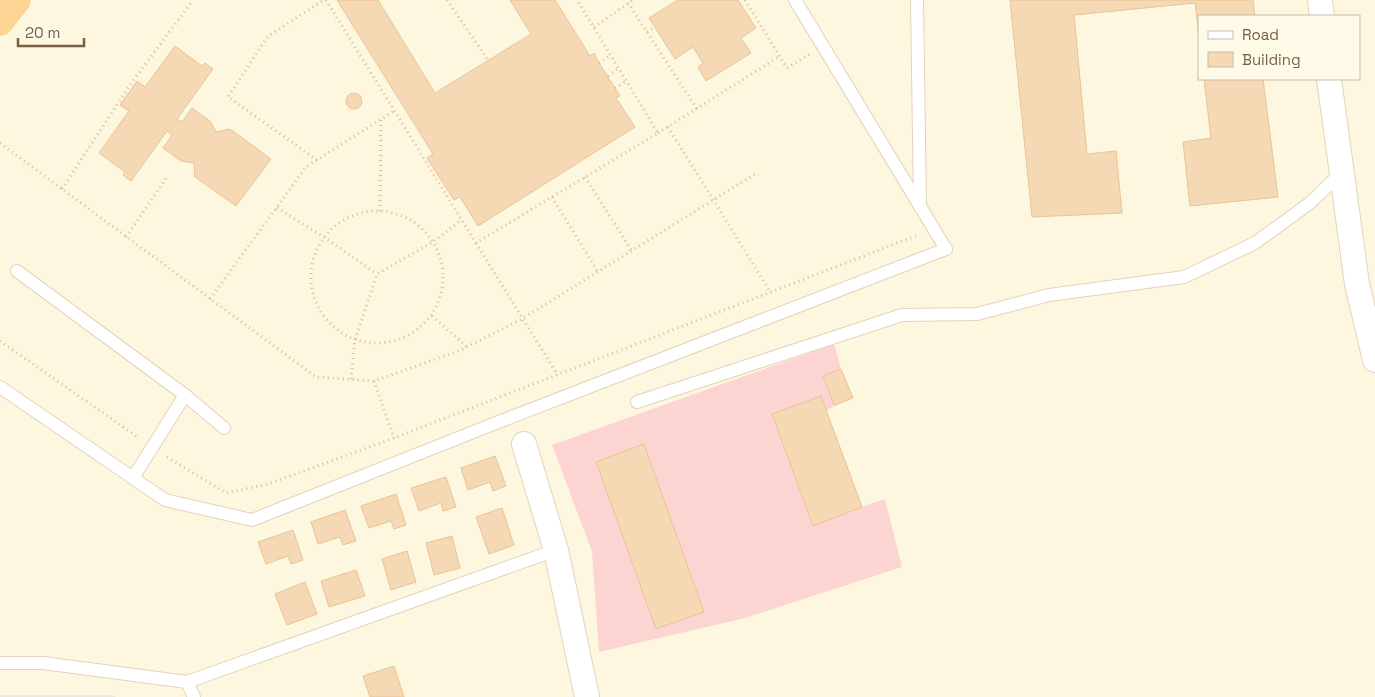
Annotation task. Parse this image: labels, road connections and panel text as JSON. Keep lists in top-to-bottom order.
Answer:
{
  "legend": ["Road", "Building"],
  "scale_bar": "20 m"
}
